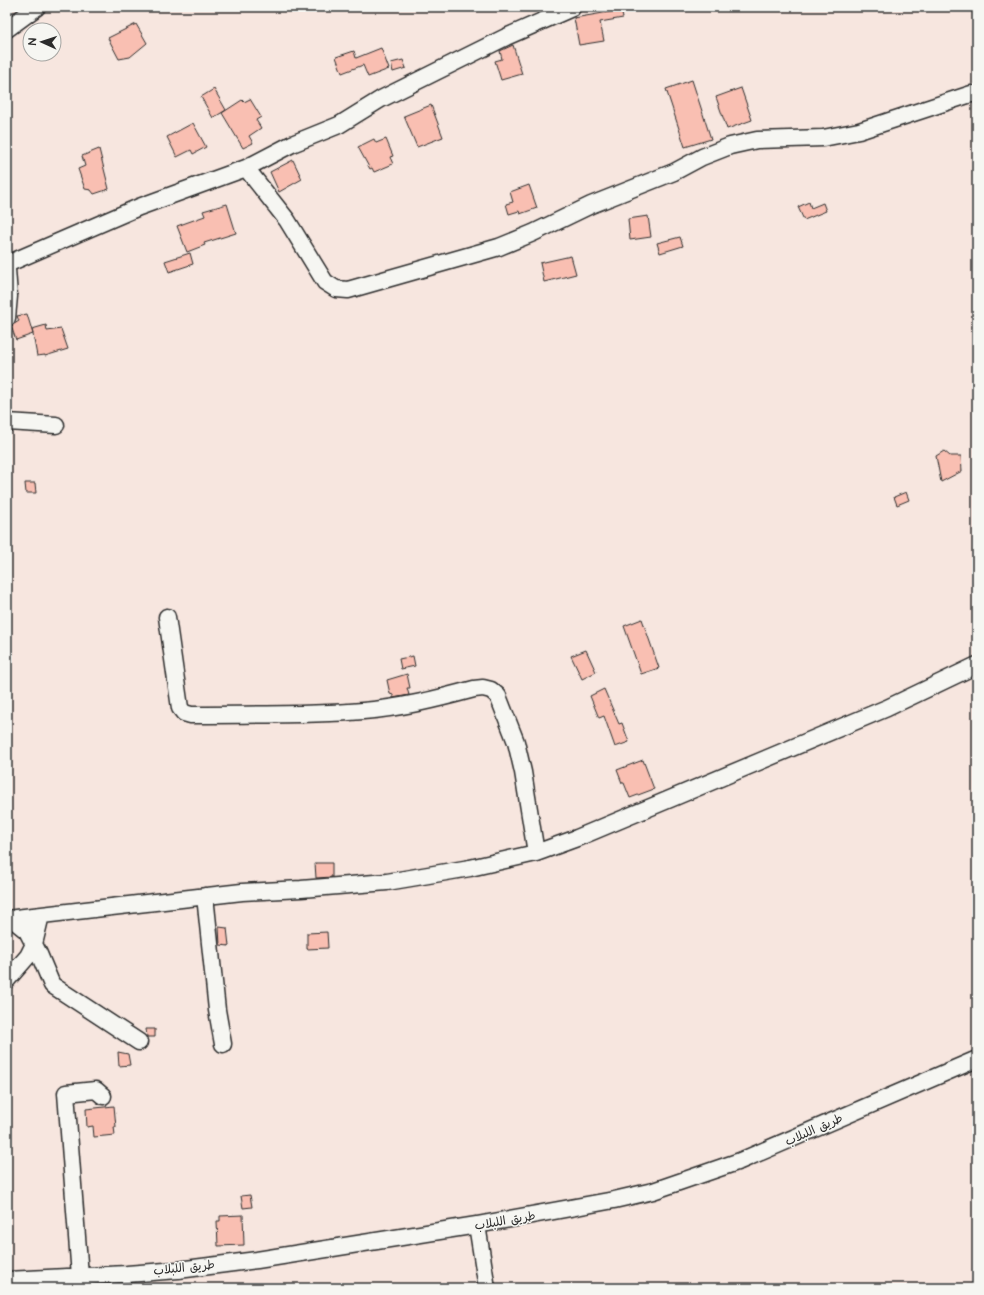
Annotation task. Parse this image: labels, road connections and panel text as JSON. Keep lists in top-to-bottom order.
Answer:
{
  "streets": {
    "street": ["طريق اللبلاب"]
  },
  "north": "left"
}
